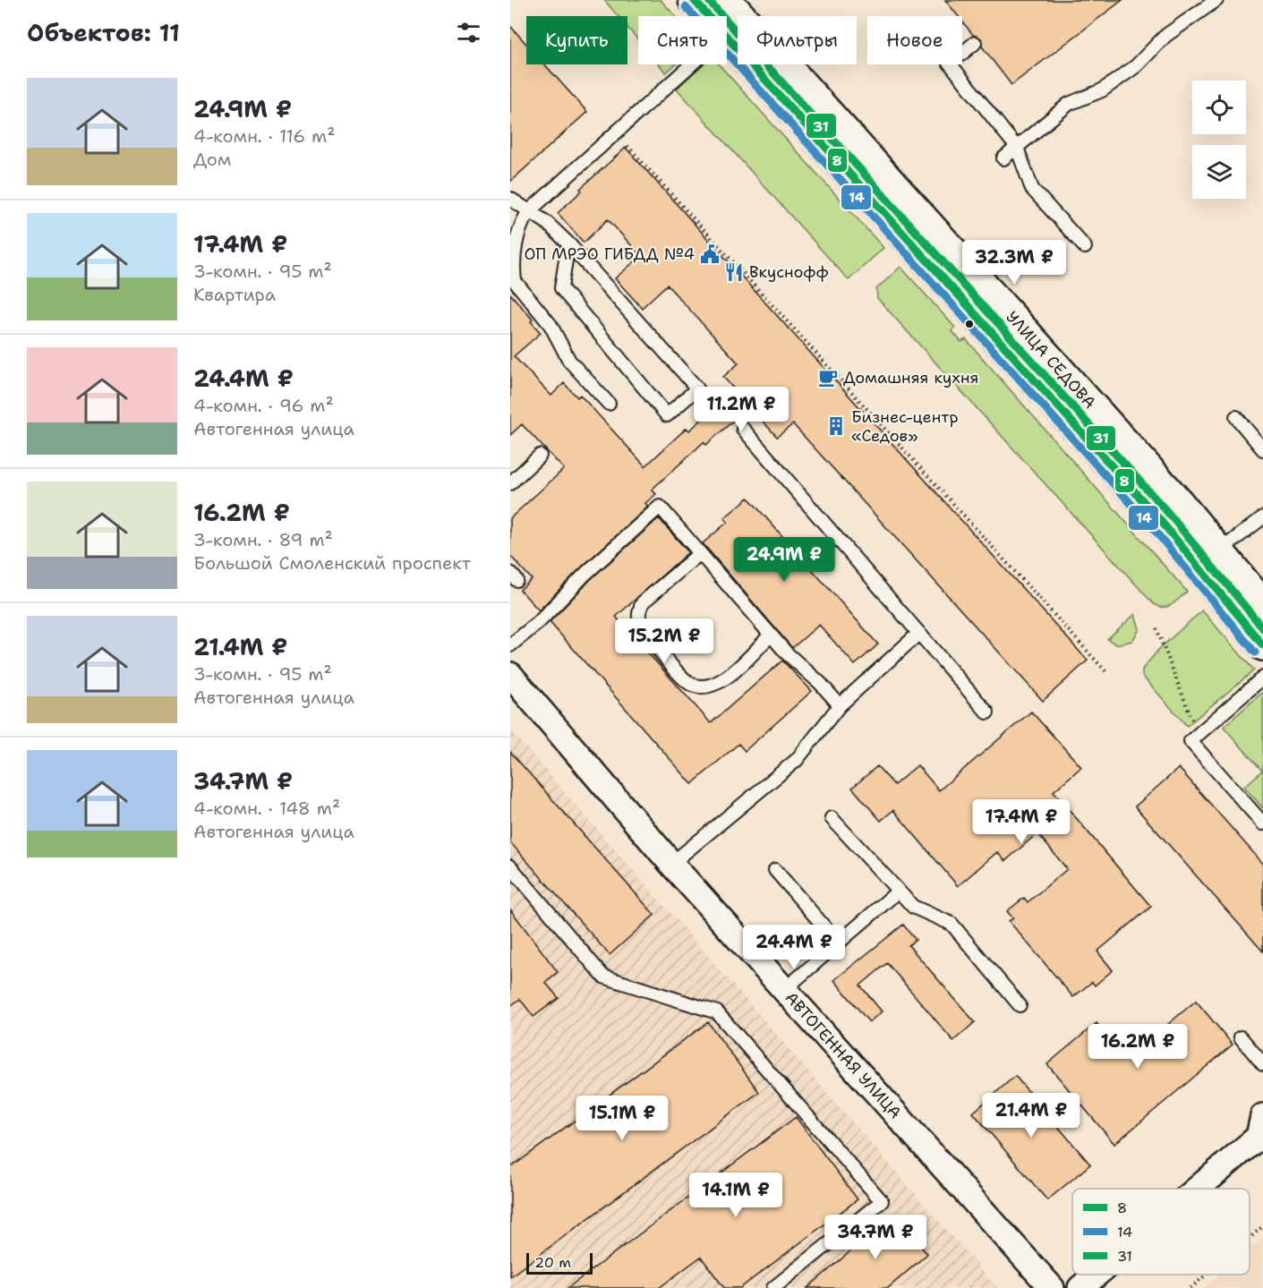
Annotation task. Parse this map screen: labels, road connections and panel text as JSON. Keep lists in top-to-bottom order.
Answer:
{
  "streets": {
    "main road": ["УЛИЦА СЕДОВА"],
    "street": ["АВТОГЕННАЯ УЛИЦА"]
  },
  "places": {
    "public building": ["ОП МРЭО ГИБДД №4"],
    "restaurant": ["Вкуснофф"],
    "cafe": ["Домашняя кухня"],
    "building": ["Бизнес-центр «Седов»"]
  },
  "lines": ["transit line 8", "transit line 31", "transit line 14"],
  "legend": ["8", "14", "31"],
  "scale_bar": "20 m",
  "page": {
    "heading": "Объектов: 11",
    "chip": [
      "Купить",
      "Снять",
      "Фильтры",
      "Новое"
    ],
    "list": [
      {
        "name": "24.9M ₽",
        "note": "4-комн. · 116 m² · Дом"
      },
      {
        "name": "17.4M ₽",
        "note": "3-комн. · 95 m² · Квартира"
      },
      {
        "name": "24.4M ₽",
        "note": "4-комн. · 96 m² · Автогенная улица"
      },
      {
        "name": "16.2M ₽",
        "note": "3-комн. · 89 m² · Большой Смоленский проспект"
      },
      {
        "name": "21.4M ₽",
        "note": "3-комн. · 95 m² · Автогенная улица"
      },
      {
        "name": "34.7M ₽",
        "note": "4-комн. · 148 m² · Автогенная улица"
      }
    ],
    "price": [
      "32.3M ₽",
      "11.2M ₽",
      "24.9M ₽",
      "15.2M ₽",
      "17.4M ₽",
      "24.4M ₽",
      "16.2M ₽",
      "21.4M ₽",
      "15.1M ₽",
      "14.1M ₽",
      "34.7M ₽"
    ],
    "scale": "20 m"
  }
}
